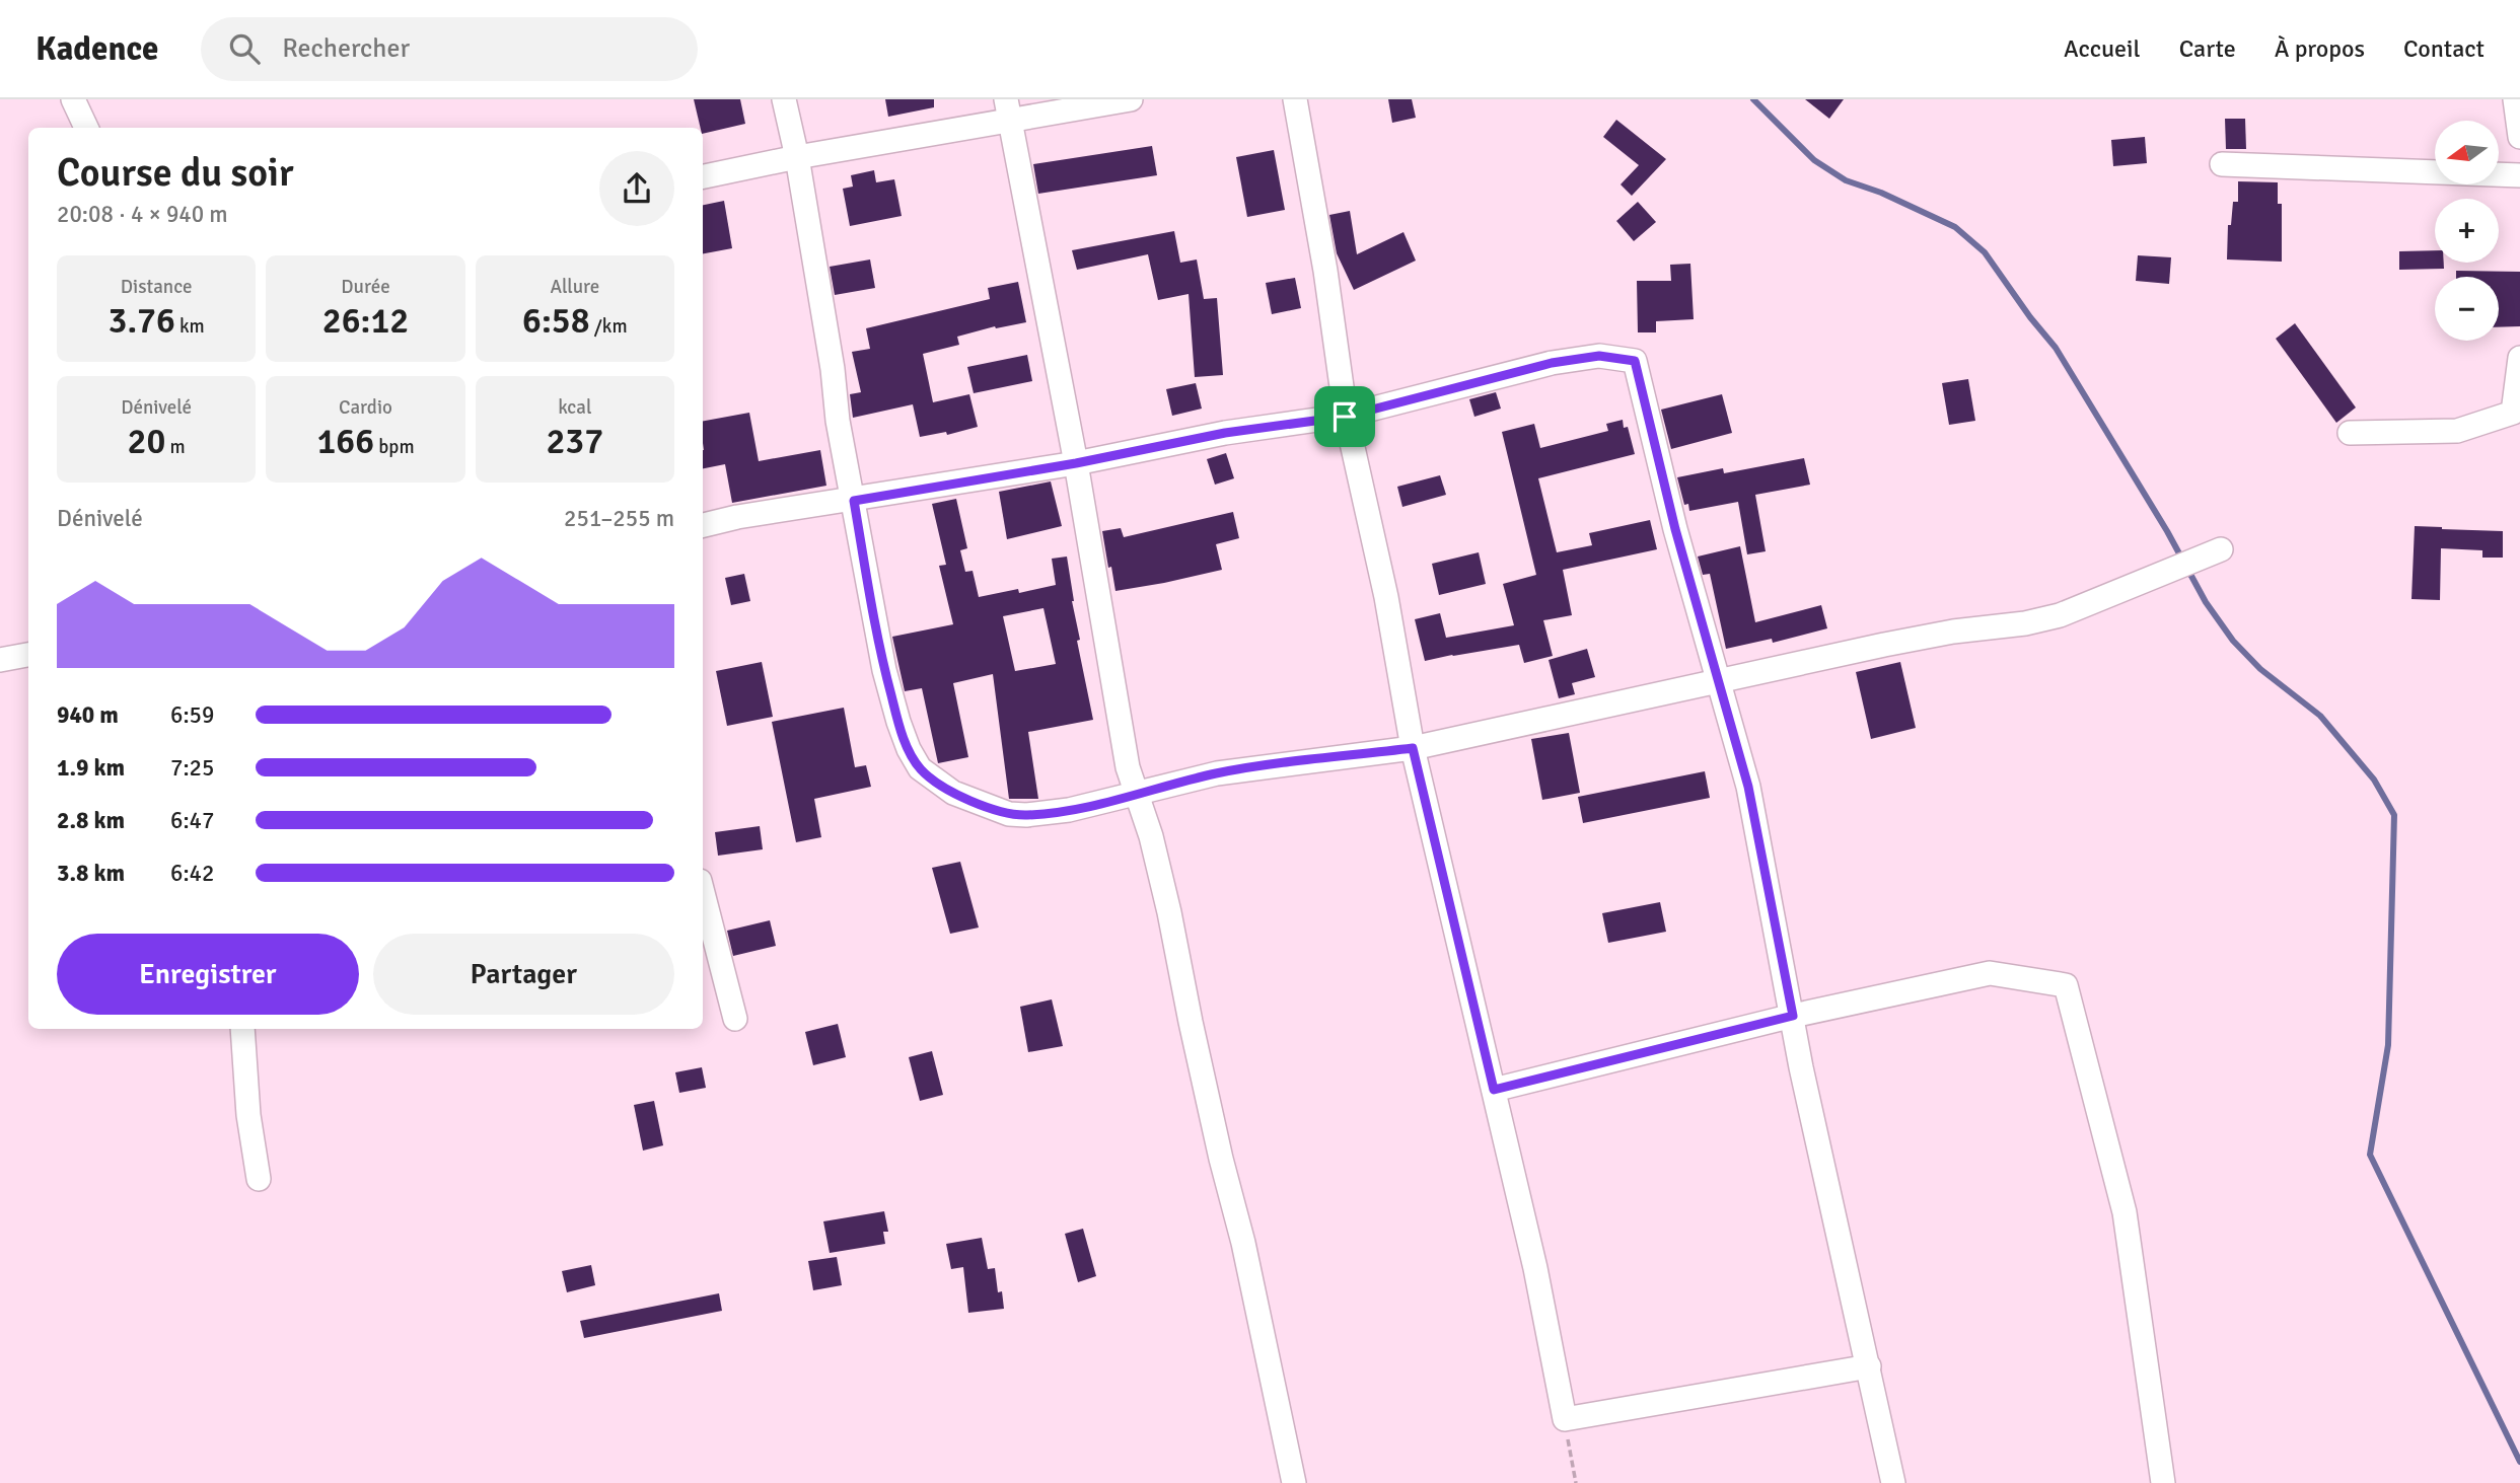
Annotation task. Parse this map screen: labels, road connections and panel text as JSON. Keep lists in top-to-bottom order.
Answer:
{
  "north": "left",
  "page": {
    "header": "Kadence",
    "search": "Rechercher",
    "nav": [
      "Accueil",
      "Carte",
      "À propos",
      "Contact"
    ],
    "map_buttons": ["+", "−"],
    "heading": ["Course du soir", "20:08 · 4 × 940 m"],
    "stats": [
      ["Distance", "3.76 km"],
      ["Durée", "26:12"],
      ["Allure", "6:58 /km"],
      ["Dénivelé", "20 m"],
      ["Cardio", "166 bpm"],
      ["kcal", "237"]
    ],
    "chart": ["Dénivelé", "251–255 m"],
    "list": [
      {
        "name": "940 m",
        "note": "6:59"
      },
      {
        "name": "1.9 km",
        "note": "7:25"
      },
      {
        "name": "2.8 km",
        "note": "6:47"
      },
      {
        "name": "3.8 km",
        "note": "6:42"
      }
    ],
    "buttons": ["Enregistrer", "Partager"]
  }
}
